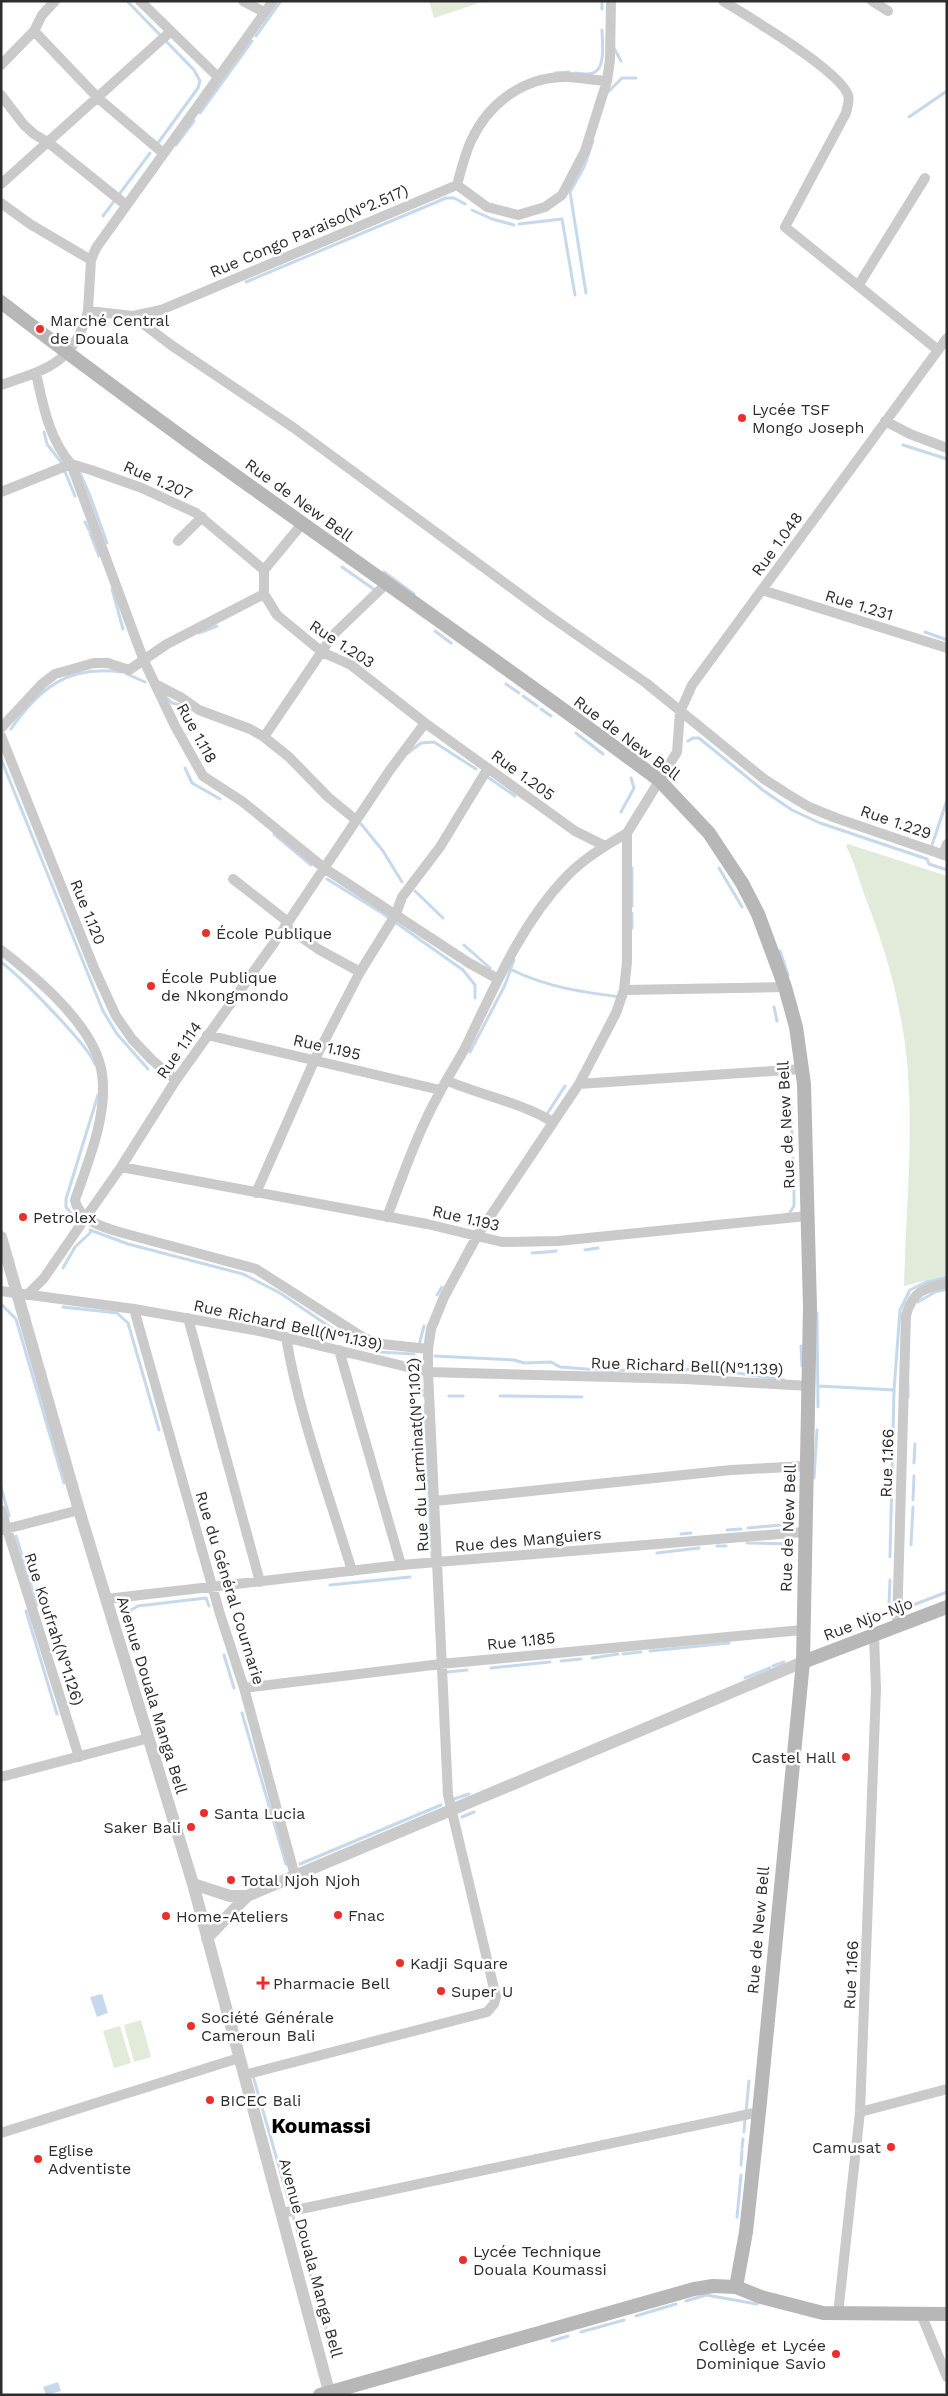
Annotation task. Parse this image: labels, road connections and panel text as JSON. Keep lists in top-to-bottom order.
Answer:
{
  "streets": {
    "main road": ["Rue de New Bell", "Rue Njo-Njo"],
    "street": [
      "Rue Congo Paraiso(N°2.517)",
      "Rue 1.207",
      "Rue 1.048",
      "Rue 1.231",
      "Rue 1.203",
      "Rue 1.118",
      "Rue 1.205",
      "Rue 1.229",
      "Rue 1.120",
      "Rue 1.195",
      "Rue 1.114",
      "Rue 1.193",
      "Rue Richard Bell(N°1.139)",
      "Rue du Larminat(N°1.102)",
      "Rue 1.166",
      "Rue des Manguiers",
      "Rue du Général Cournarie",
      "Rue Koufrah(N°1.126)",
      "Rue 1.185",
      "Avenue Douala Manga Bell"
    ]
  },
  "crossings": [
    ["Rue Congo Paraiso(N°2.517)", "Rue 1.229"],
    ["Rue 1.207", "Rue 1.118"],
    ["Rue de New Bell", "Rue 1.048"],
    ["Rue de New Bell", "Rue 1.193"],
    ["Rue de New Bell", "Rue Richard Bell(N°1.139)"],
    ["Rue de New Bell", "Rue des Manguiers"],
    ["Rue de New Bell", "Rue Njo-Njo"],
    ["Rue de New Bell", "Rue 1.185"],
    ["Rue 1.048", "Rue 1.231"],
    ["Rue 1.048", "Rue 1.229"],
    ["Rue 1.203", "Rue 1.205"],
    ["Rue 1.203", "Rue 1.114"],
    ["Rue 1.118", "Rue 1.114"],
    ["Rue 1.205", "Rue 1.114"],
    ["Rue 1.120", "Rue 1.114"],
    ["Rue 1.195", "Rue 1.114"],
    ["Rue 1.114", "Rue 1.193"],
    ["Rue 1.114", "Rue Richard Bell(N°1.139)"],
    ["Rue 1.114", "Avenue Douala Manga Bell"],
    ["Rue 1.193", "Rue du Larminat(N°1.102)"],
    ["Rue Richard Bell(N°1.139)", "Rue du Larminat(N°1.102)"],
    ["Rue Richard Bell(N°1.139)", "Rue du Général Cournarie"],
    ["Rue Richard Bell(N°1.139)", "Avenue Douala Manga Bell"],
    ["Rue du Larminat(N°1.102)", "Rue des Manguiers"],
    ["Rue du Larminat(N°1.102)", "Rue 1.185"],
    ["Rue du Larminat(N°1.102)", "Avenue Douala Manga Bell"],
    ["Rue 1.166", "Rue Njo-Njo"],
    ["Rue des Manguiers", "Rue du Général Cournarie"],
    ["Rue des Manguiers", "Avenue Douala Manga Bell"],
    ["Rue du Général Cournarie", "Rue 1.185"]
  ],
  "districts": ["Koumassi"],
  "places": {
    "other": [
      "Marché Central de Douala",
      "Lycée TSF Mongo Joseph",
      "École Publique",
      "École Publique de Nkongmondo",
      "Petrolex",
      "Castel Hall",
      "Santa Lucia",
      "Saker Bali",
      "Total Njoh Njoh",
      "Fnac",
      "Home-Ateliers",
      "Kadji Square",
      "Super U",
      "Société Générale Cameroun Bali",
      "BICEC Bali",
      "Camusat",
      "Eglise Adventiste",
      "Lycée Technique Douala Koumassi",
      "Collège et Lycée Dominique Savio"
    ],
    "health": ["Pharmacie Bell"]
  }
}
